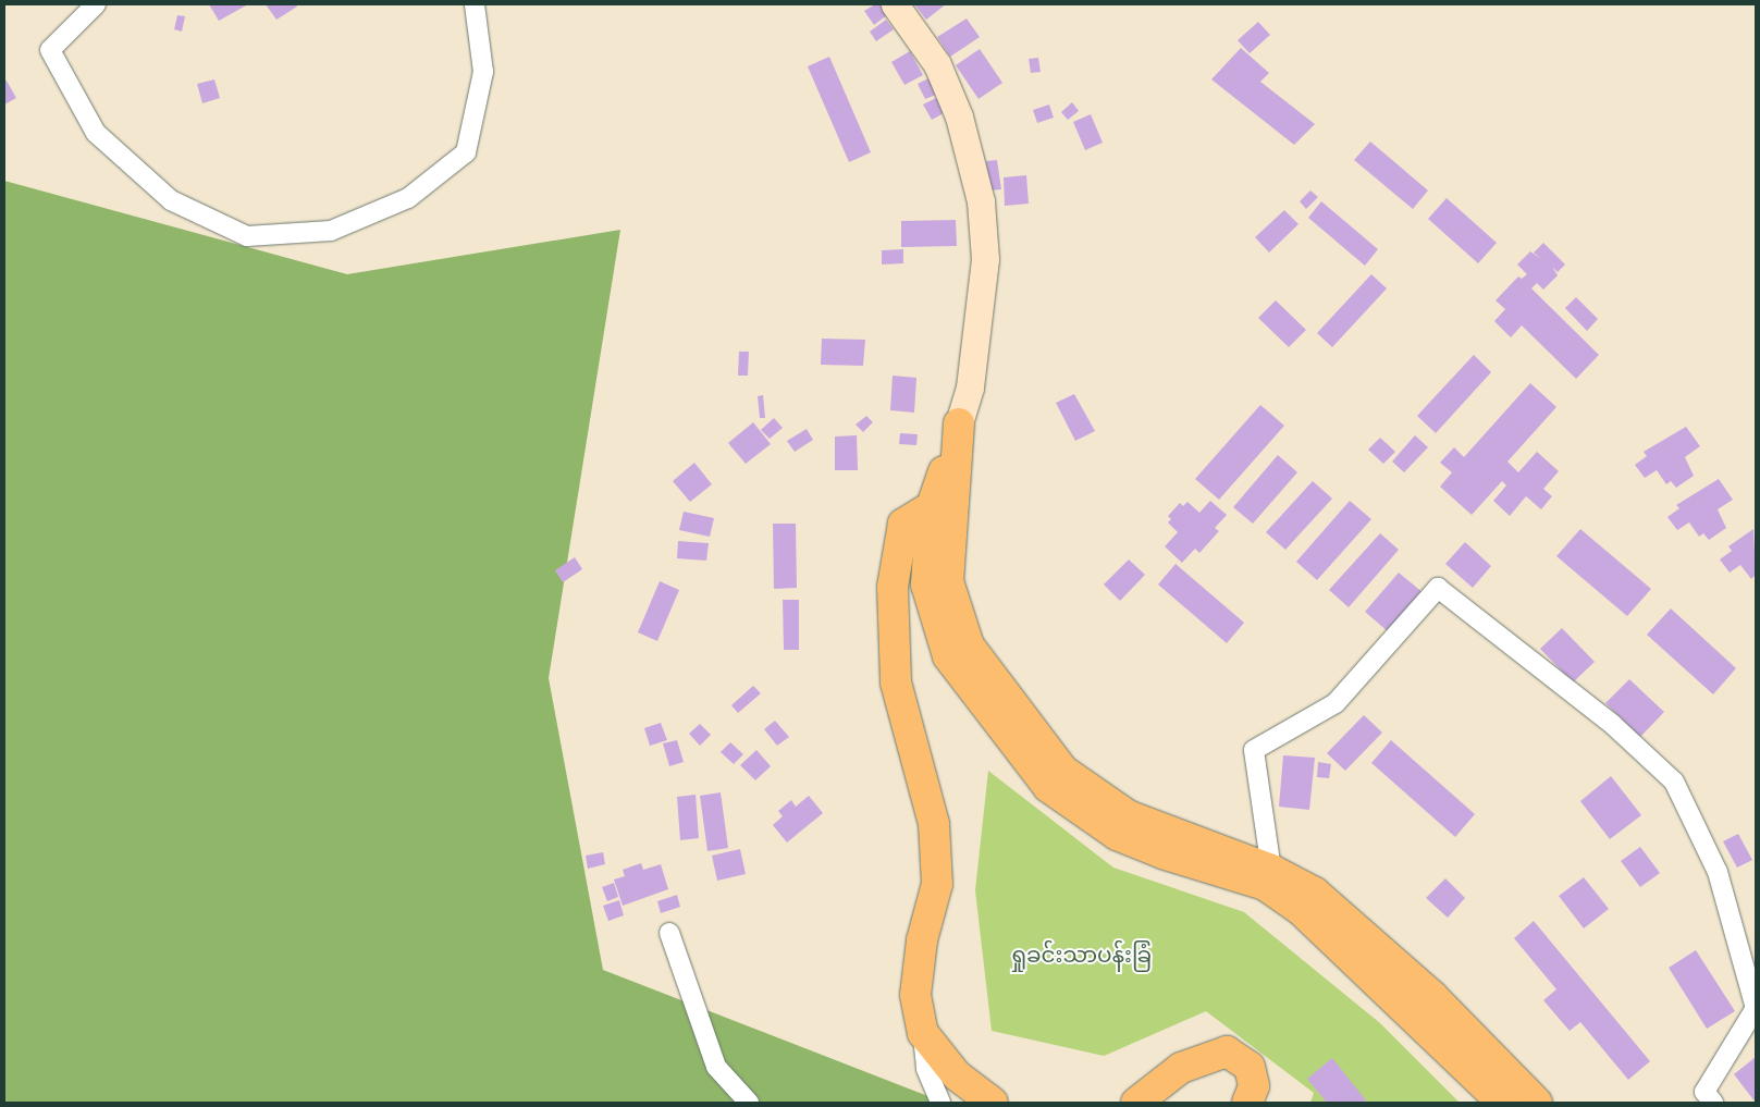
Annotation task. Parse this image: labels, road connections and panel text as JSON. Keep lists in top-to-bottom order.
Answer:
{
  "parks": ["ရှုခင်းသာပန်းခြံ"]
}
